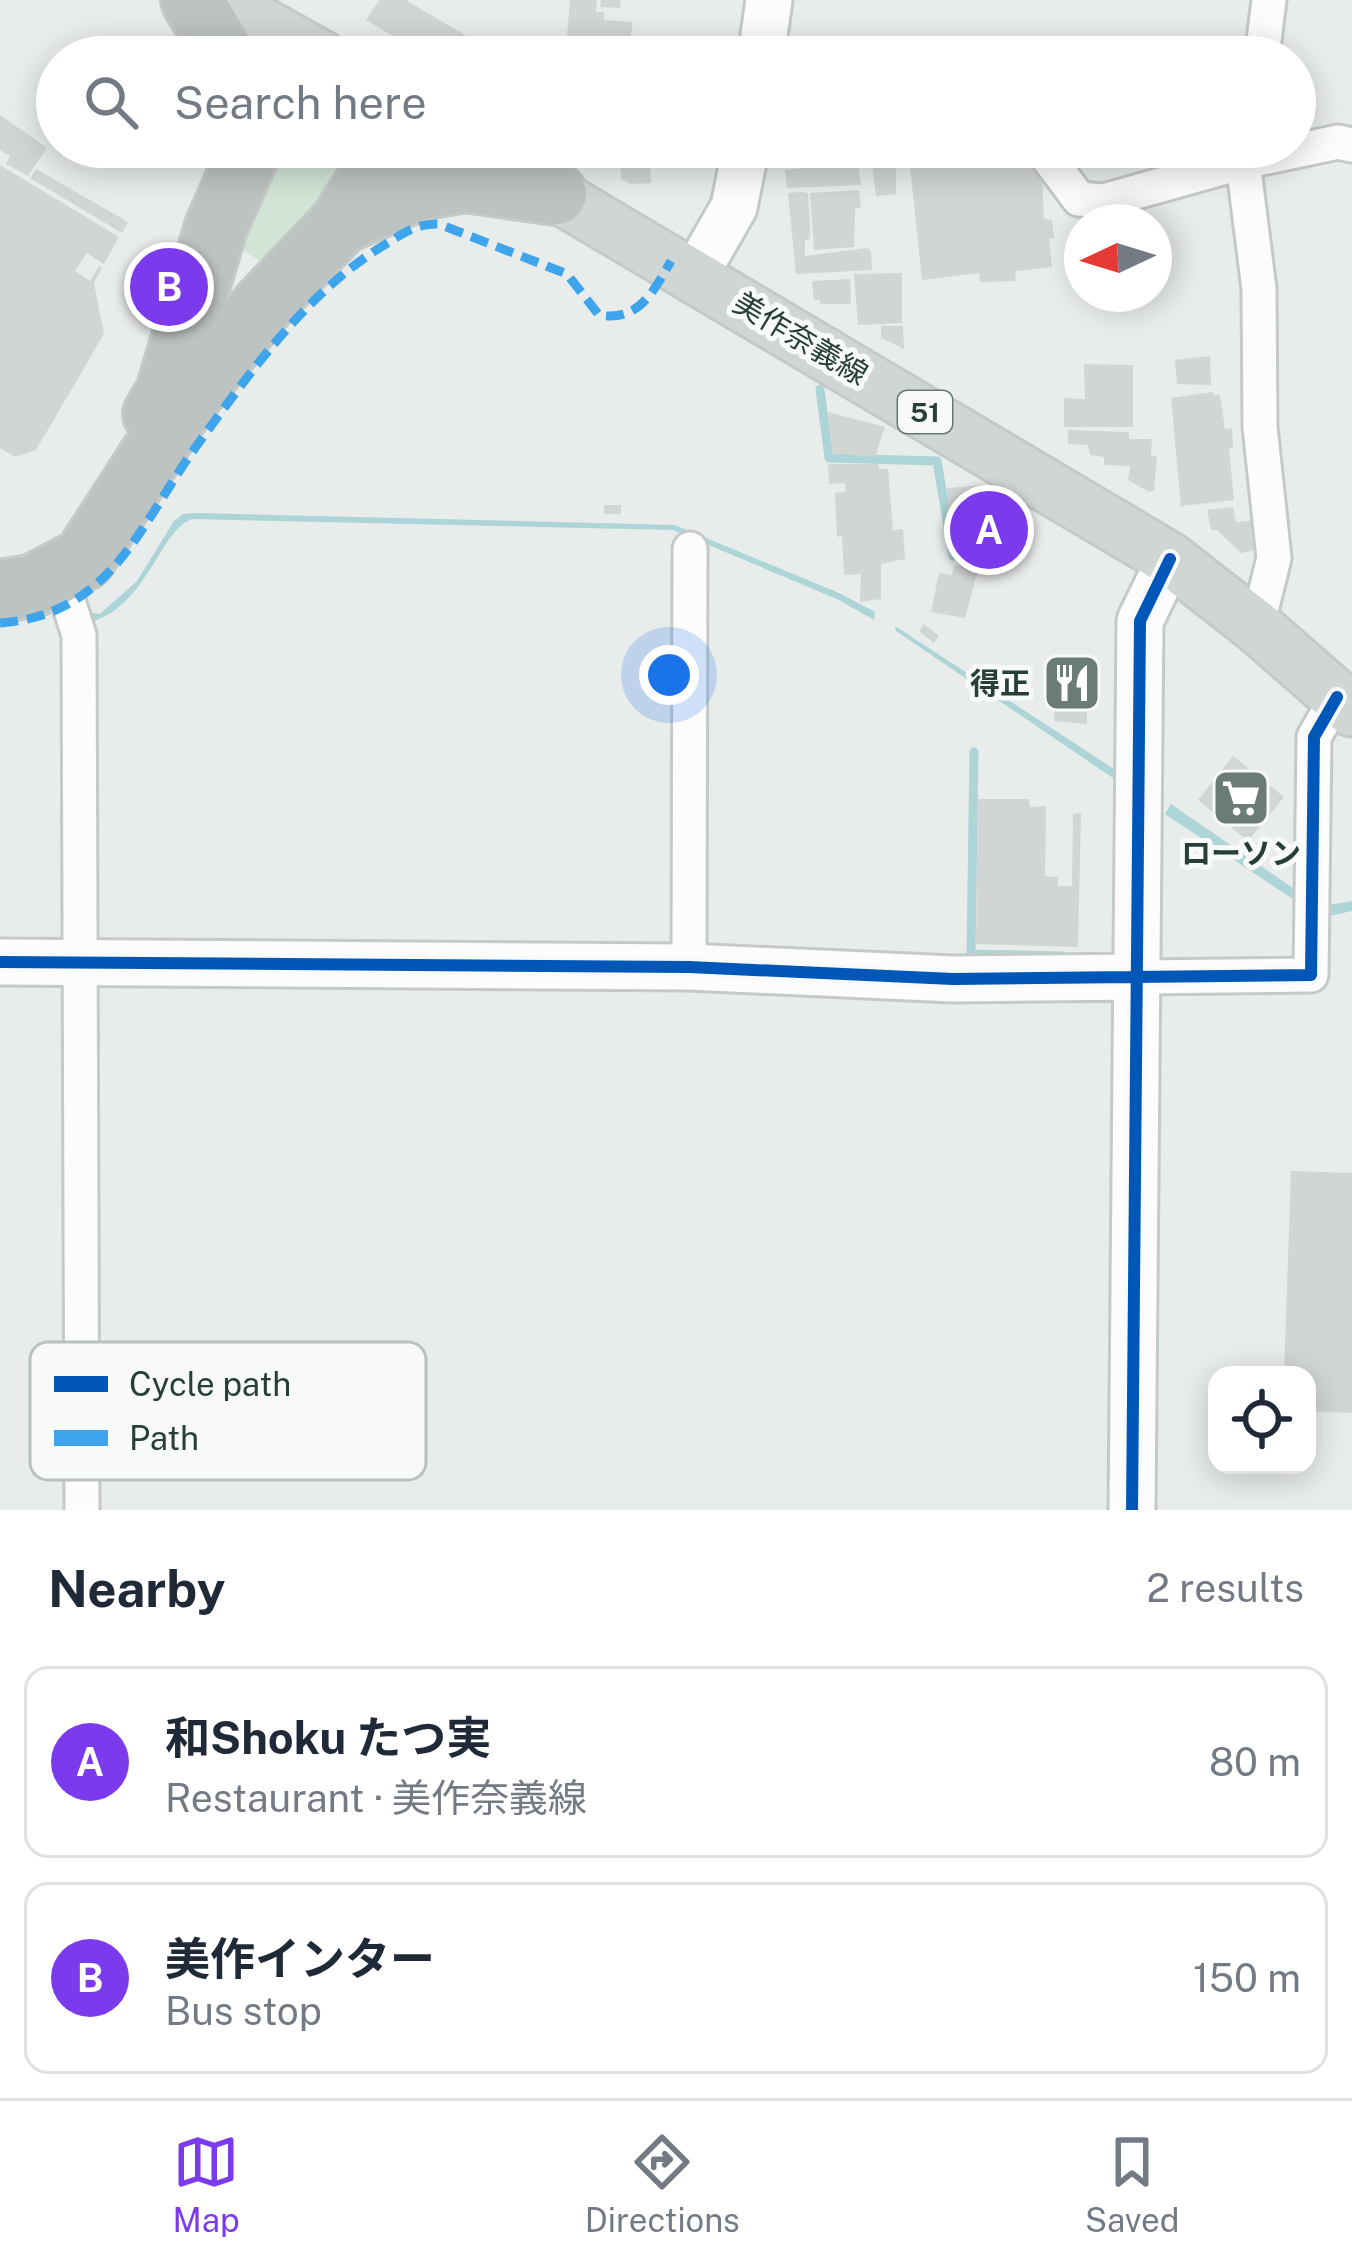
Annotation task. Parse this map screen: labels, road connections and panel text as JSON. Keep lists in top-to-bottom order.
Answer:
{
  "streets": {
    "main road": ["美作奈義線", "51"]
  },
  "places": {
    "restaurant": ["得正"],
    "supermarket": ["ローソン"]
  },
  "legend": ["Cycle path", "Path"],
  "north": "left",
  "page": {
    "search": "Search here",
    "pins": ["B", "A"],
    "heading": ["Nearby", "2 results"],
    "list": [
      {
        "mark": "A",
        "name": "和Shoku たつ実",
        "note": "Restaurant · 美作奈義線",
        "value": "80 m"
      },
      {
        "mark": "B",
        "name": "美作インター",
        "note": "Bus stop",
        "value": "150 m"
      }
    ],
    "nav": ["Map", "Directions", "Saved"]
  }
}
